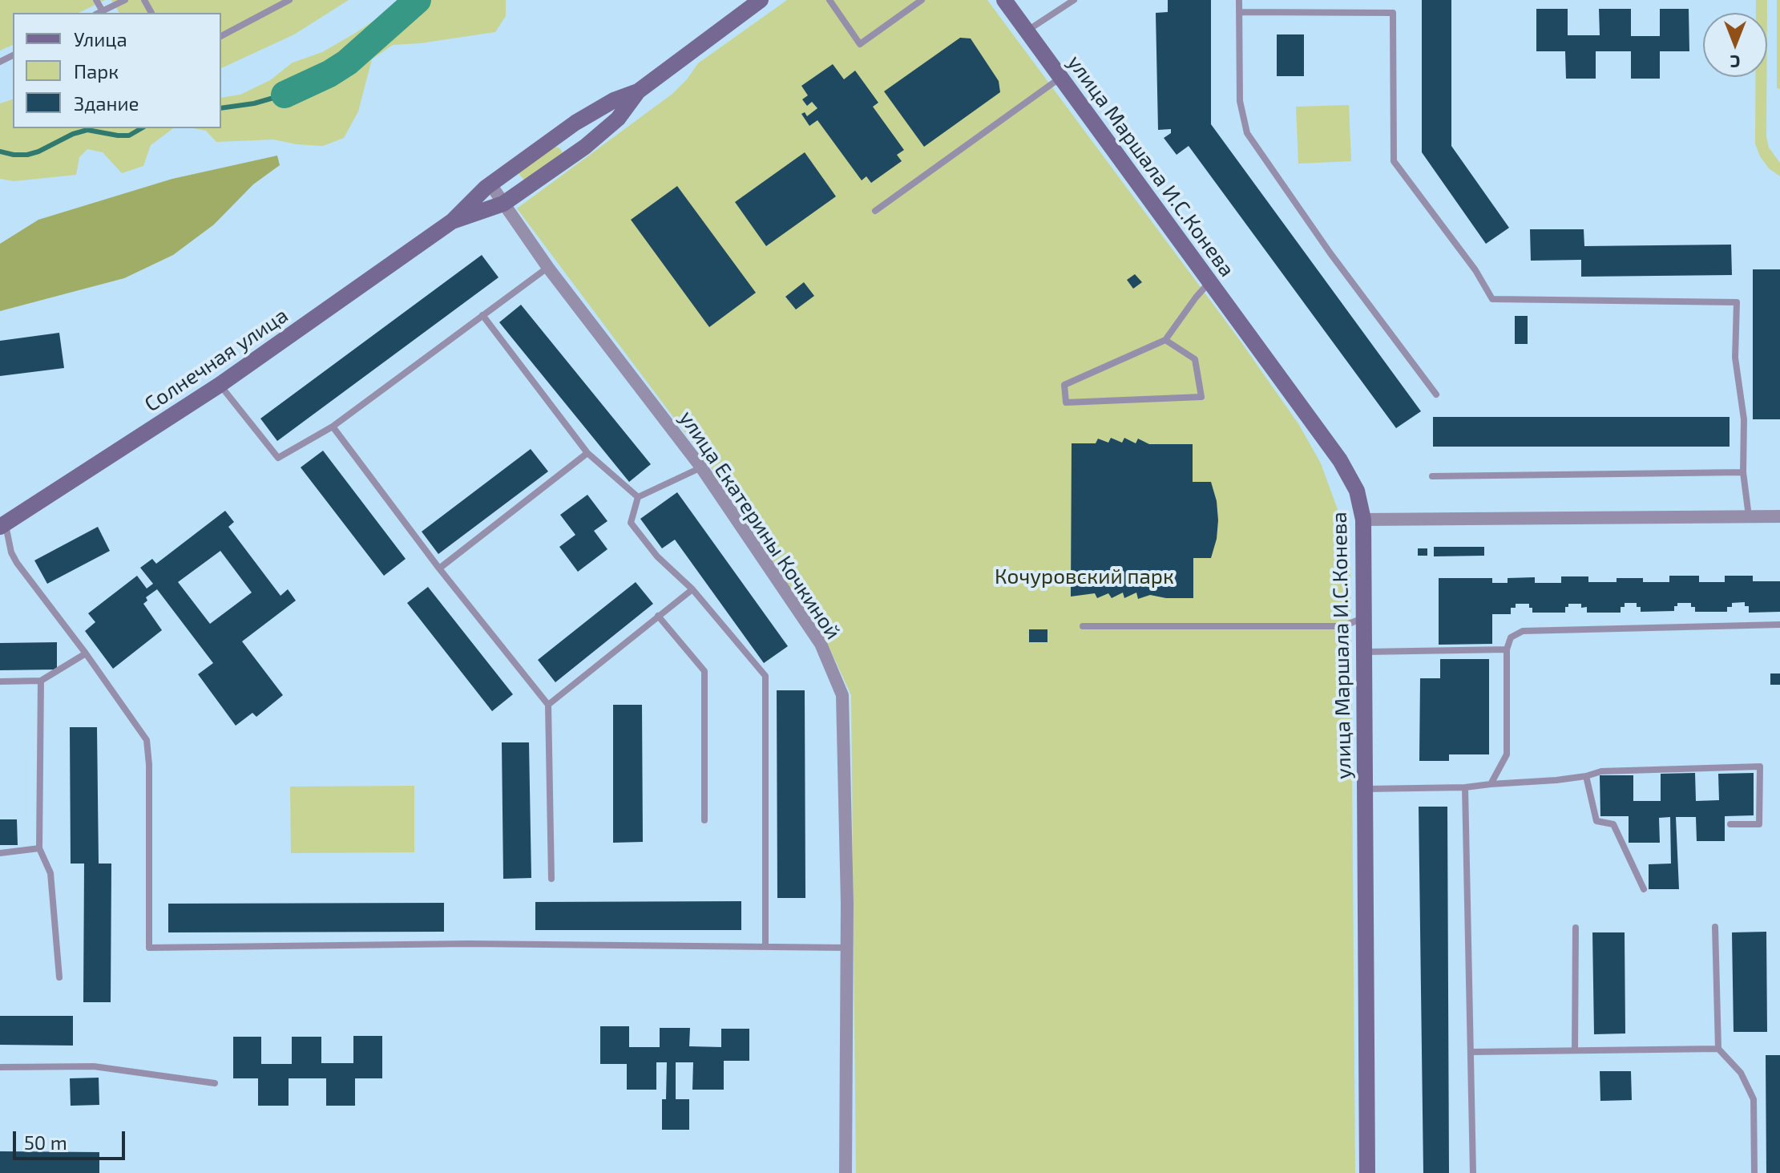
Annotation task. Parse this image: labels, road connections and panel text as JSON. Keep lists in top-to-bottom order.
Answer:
{
  "streets": {
    "main road": ["улица Маршала И.С.Конева", "Солнечная улица"],
    "street": ["улица Екатерины Кочкиной"]
  },
  "crossings": [
    ["Солнечная улица", "улица Екатерины Кочкиной"]
  ],
  "parks": ["Кочуровский парк"],
  "legend": ["Улица", "Парк", "Здание"],
  "scale_bar": "50 m",
  "north": "bottom"
}
